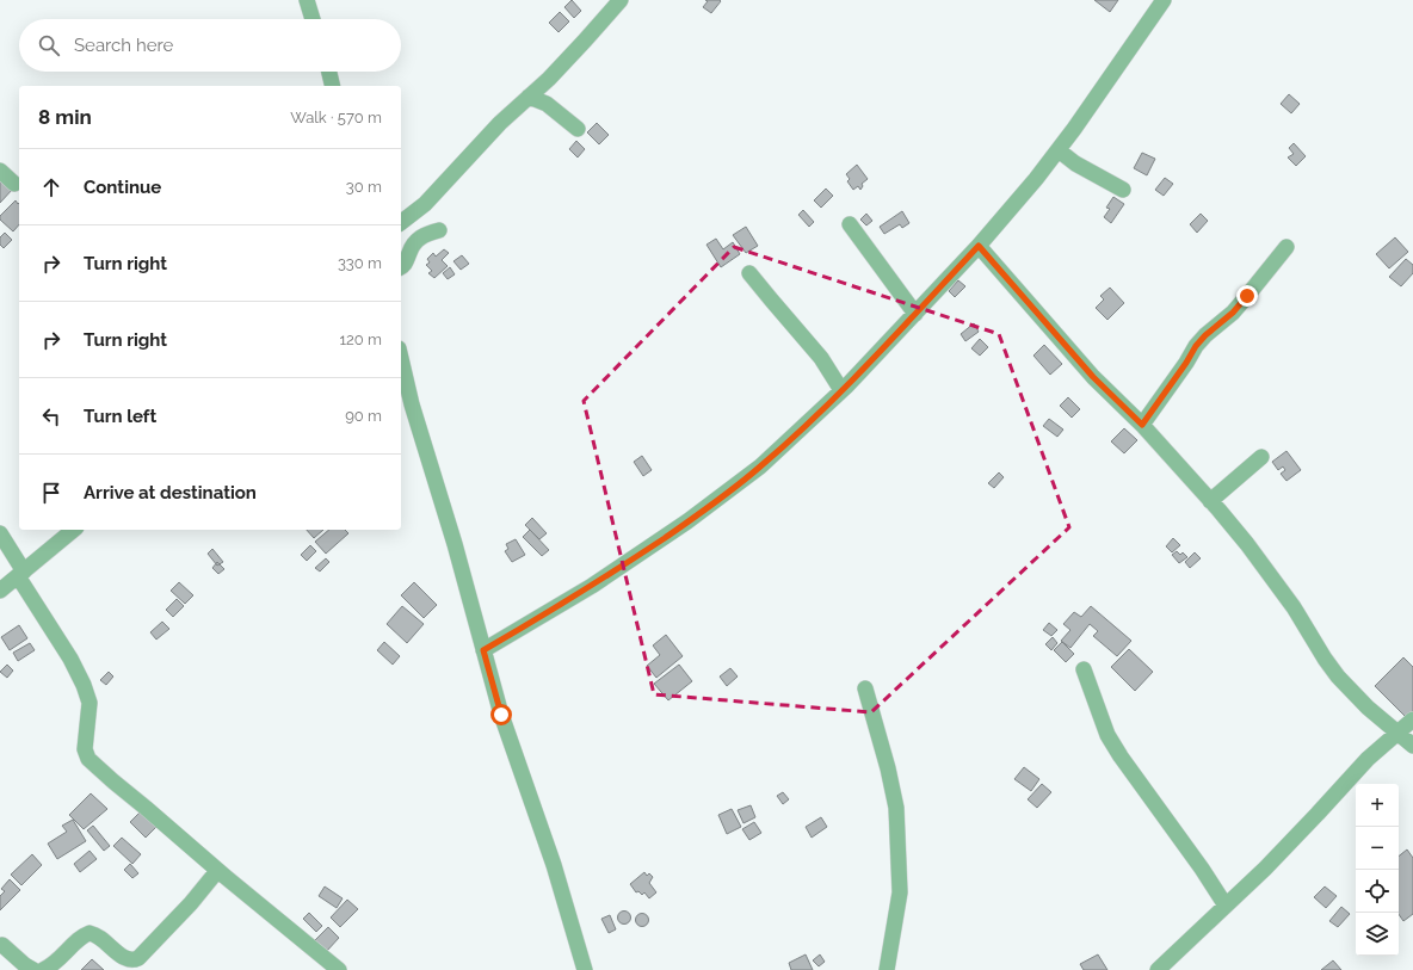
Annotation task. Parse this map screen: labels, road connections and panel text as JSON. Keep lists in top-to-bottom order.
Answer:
{
  "page": {
    "search": "Search here",
    "heading": ["8 min", "Walk · 570 m"],
    "list": [
      ["Continue", "30 m"],
      ["Turn right", "330 m"],
      ["Turn right", "120 m"],
      ["Turn left", "90 m"],
      "Arrive at destination"
    ],
    "map_buttons": ["+", "−"]
  }
}
